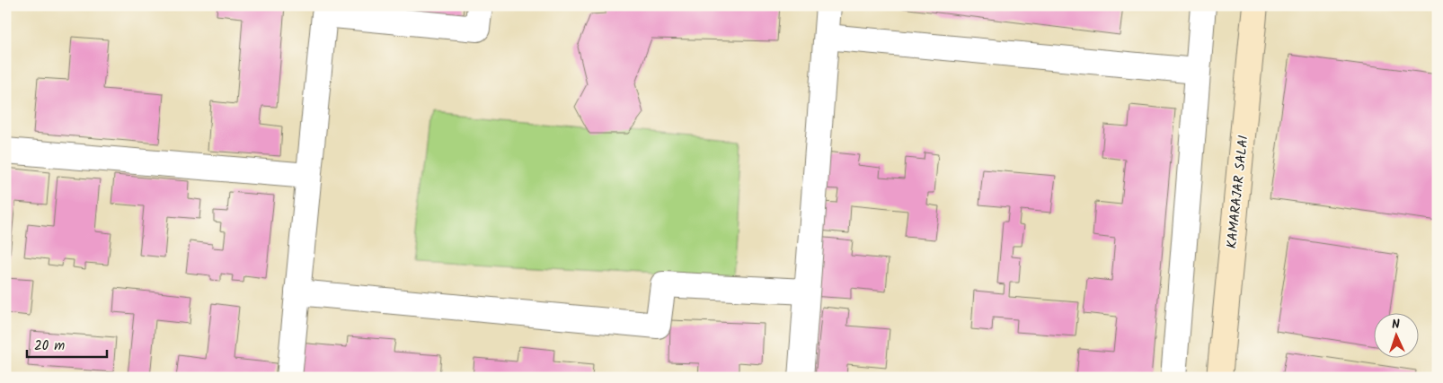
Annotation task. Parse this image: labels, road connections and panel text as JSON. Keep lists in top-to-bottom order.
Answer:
{
  "streets": {
    "street": ["KAMARAJAR SALAI"]
  },
  "scale_bar": "20 m",
  "north": "top"
}
